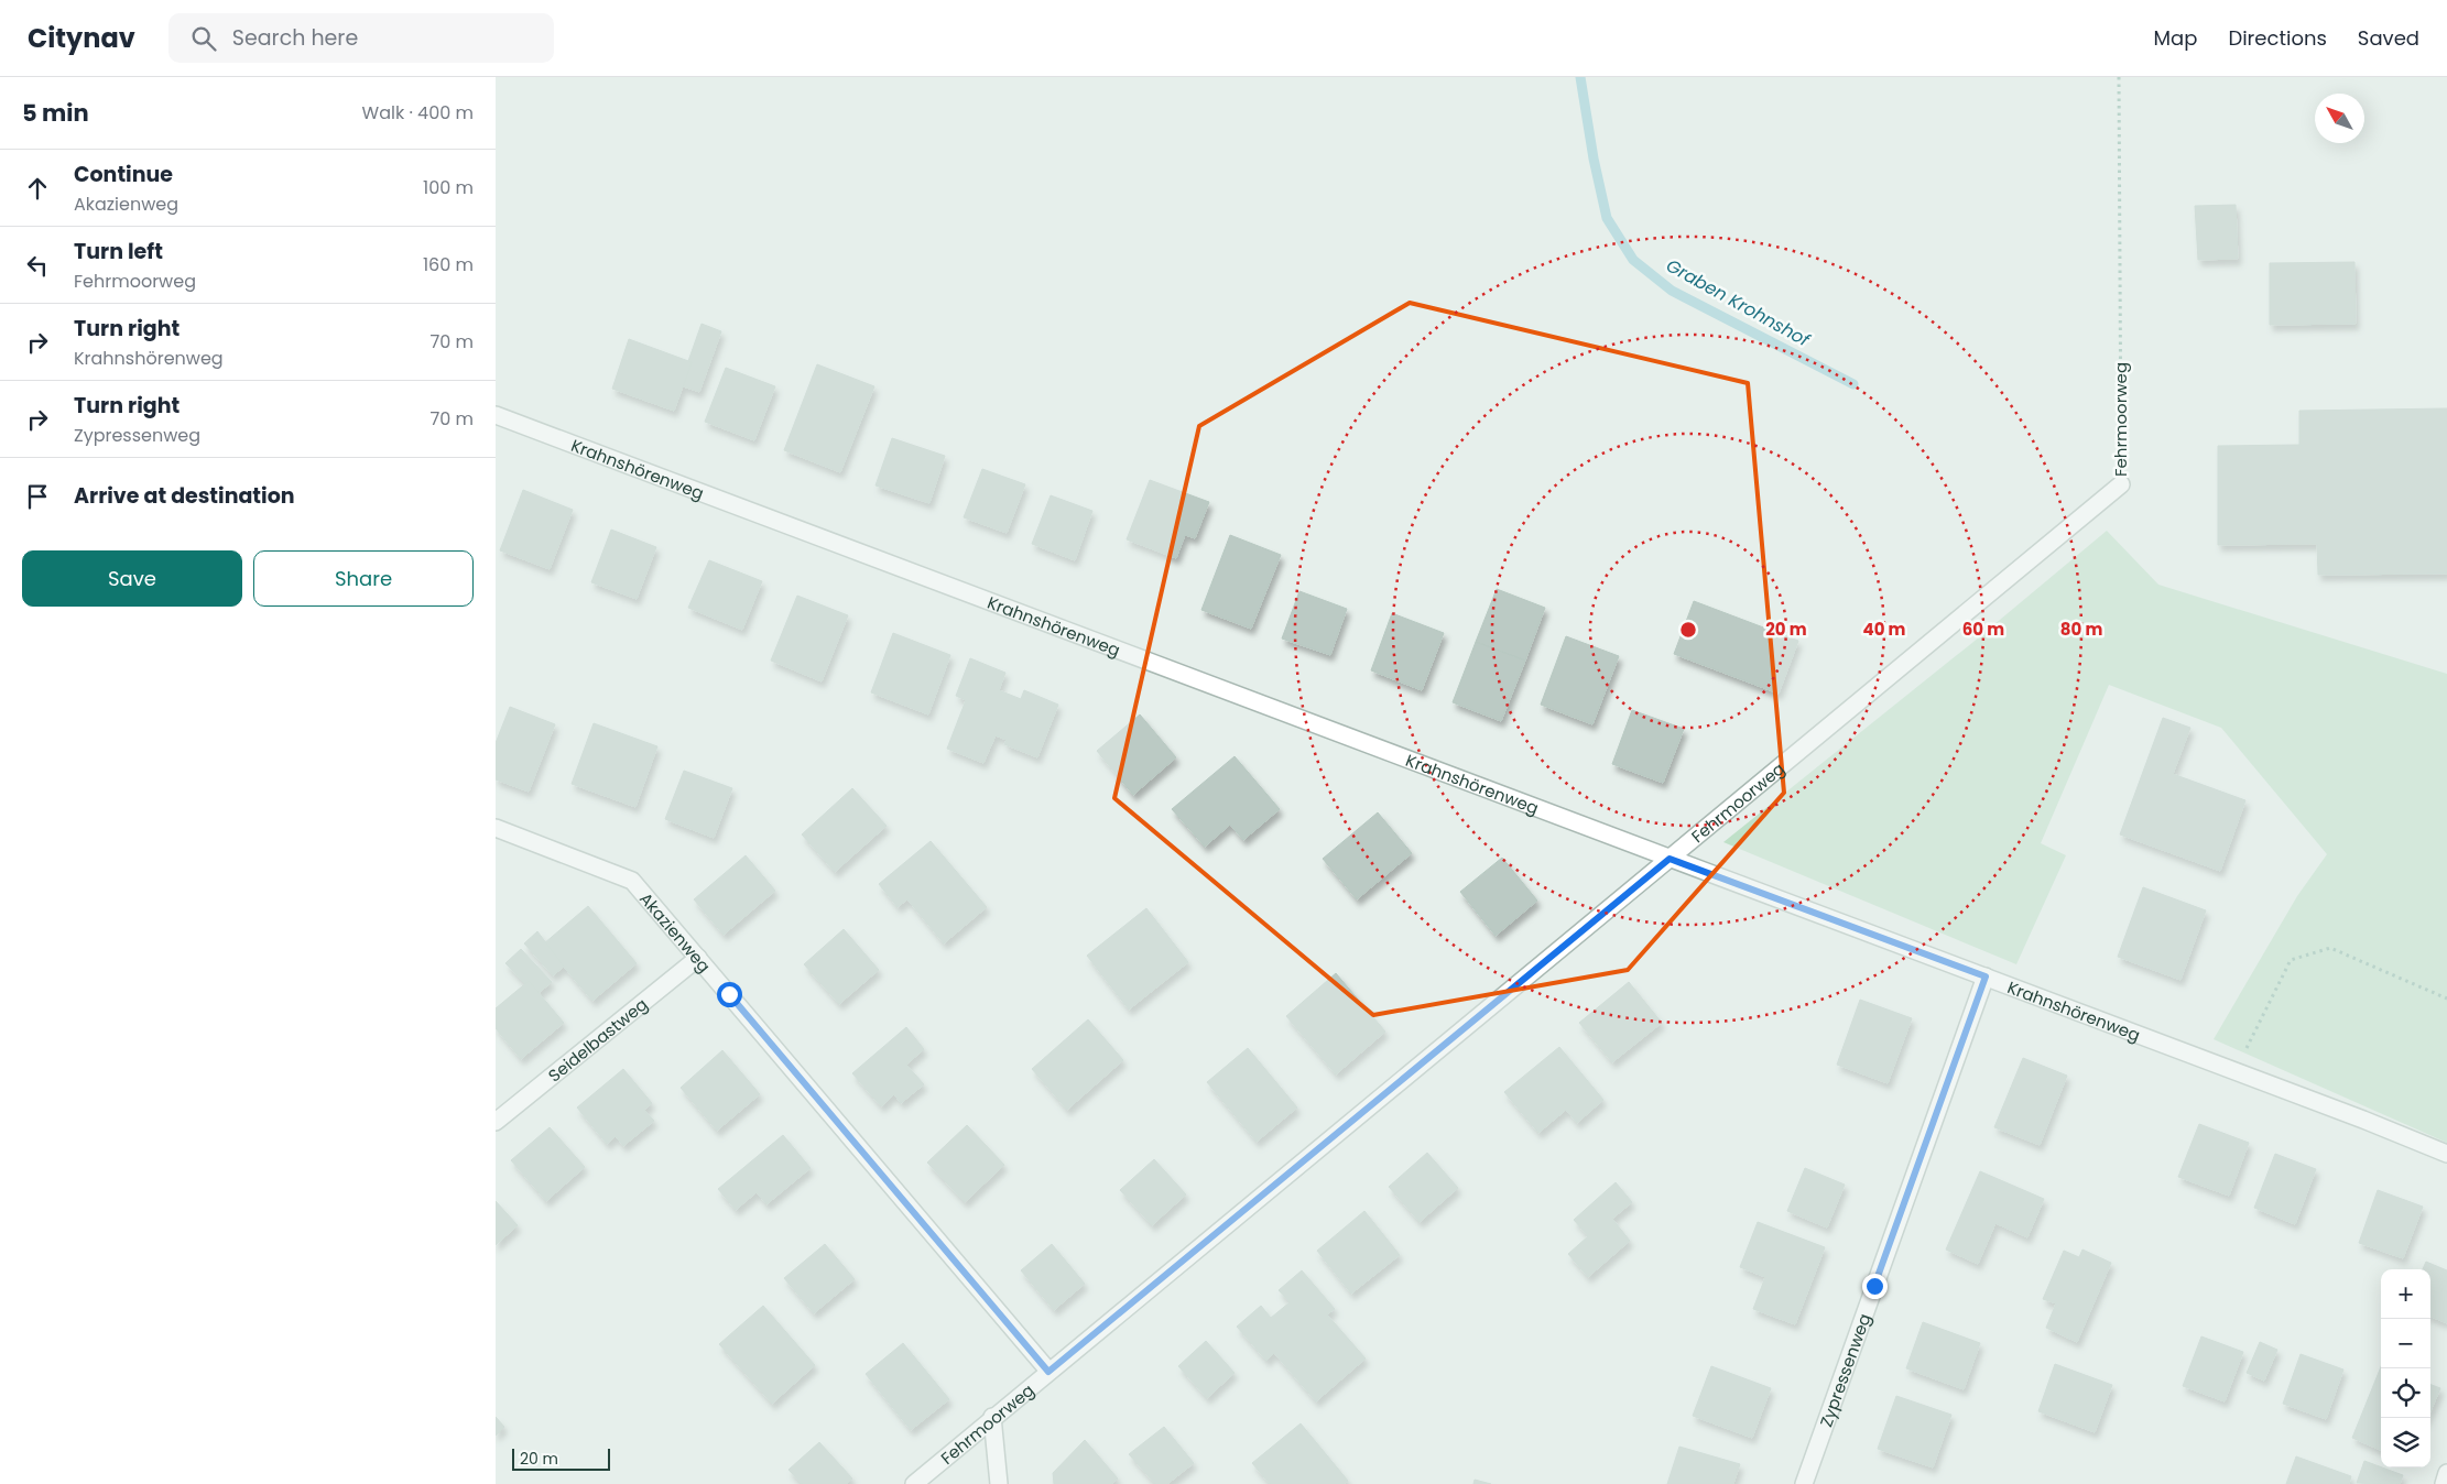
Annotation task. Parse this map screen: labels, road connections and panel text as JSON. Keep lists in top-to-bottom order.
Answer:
{
  "streets": {
    "street": [
      "Fehrmoorweg",
      "Krahnshörenweg",
      "Akazienweg",
      "Seidelbastweg",
      "Zypressenweg"
    ]
  },
  "crossings": [
    ["Fehrmoorweg", "Krahnshörenweg"],
    ["Fehrmoorweg", "Akazienweg"],
    ["Krahnshörenweg", "Zypressenweg"],
    ["Akazienweg", "Seidelbastweg"]
  ],
  "water": ["Graben Krohnshof"],
  "scale_bar": "20 m",
  "north": "top left",
  "page": {
    "header": "Citynav",
    "search": "Search here",
    "nav": ["Map", "Directions", "Saved"],
    "heading": ["5 min", "Walk · 400 m"],
    "list": [
      ["Continue", "Akazienweg", "100 m"],
      ["Turn left", "Fehrmoorweg", "160 m"],
      ["Turn right", "Krahnshörenweg", "70 m"],
      ["Turn right", "Zypressenweg", "70 m"],
      "Arrive at destination"
    ],
    "buttons": ["Save", "Share"],
    "map_buttons": ["+", "−"],
    "scale": "20 m"
  },
  "rings": [
    "20 m",
    "40 m",
    "60 m",
    "80 m"
  ]
}
